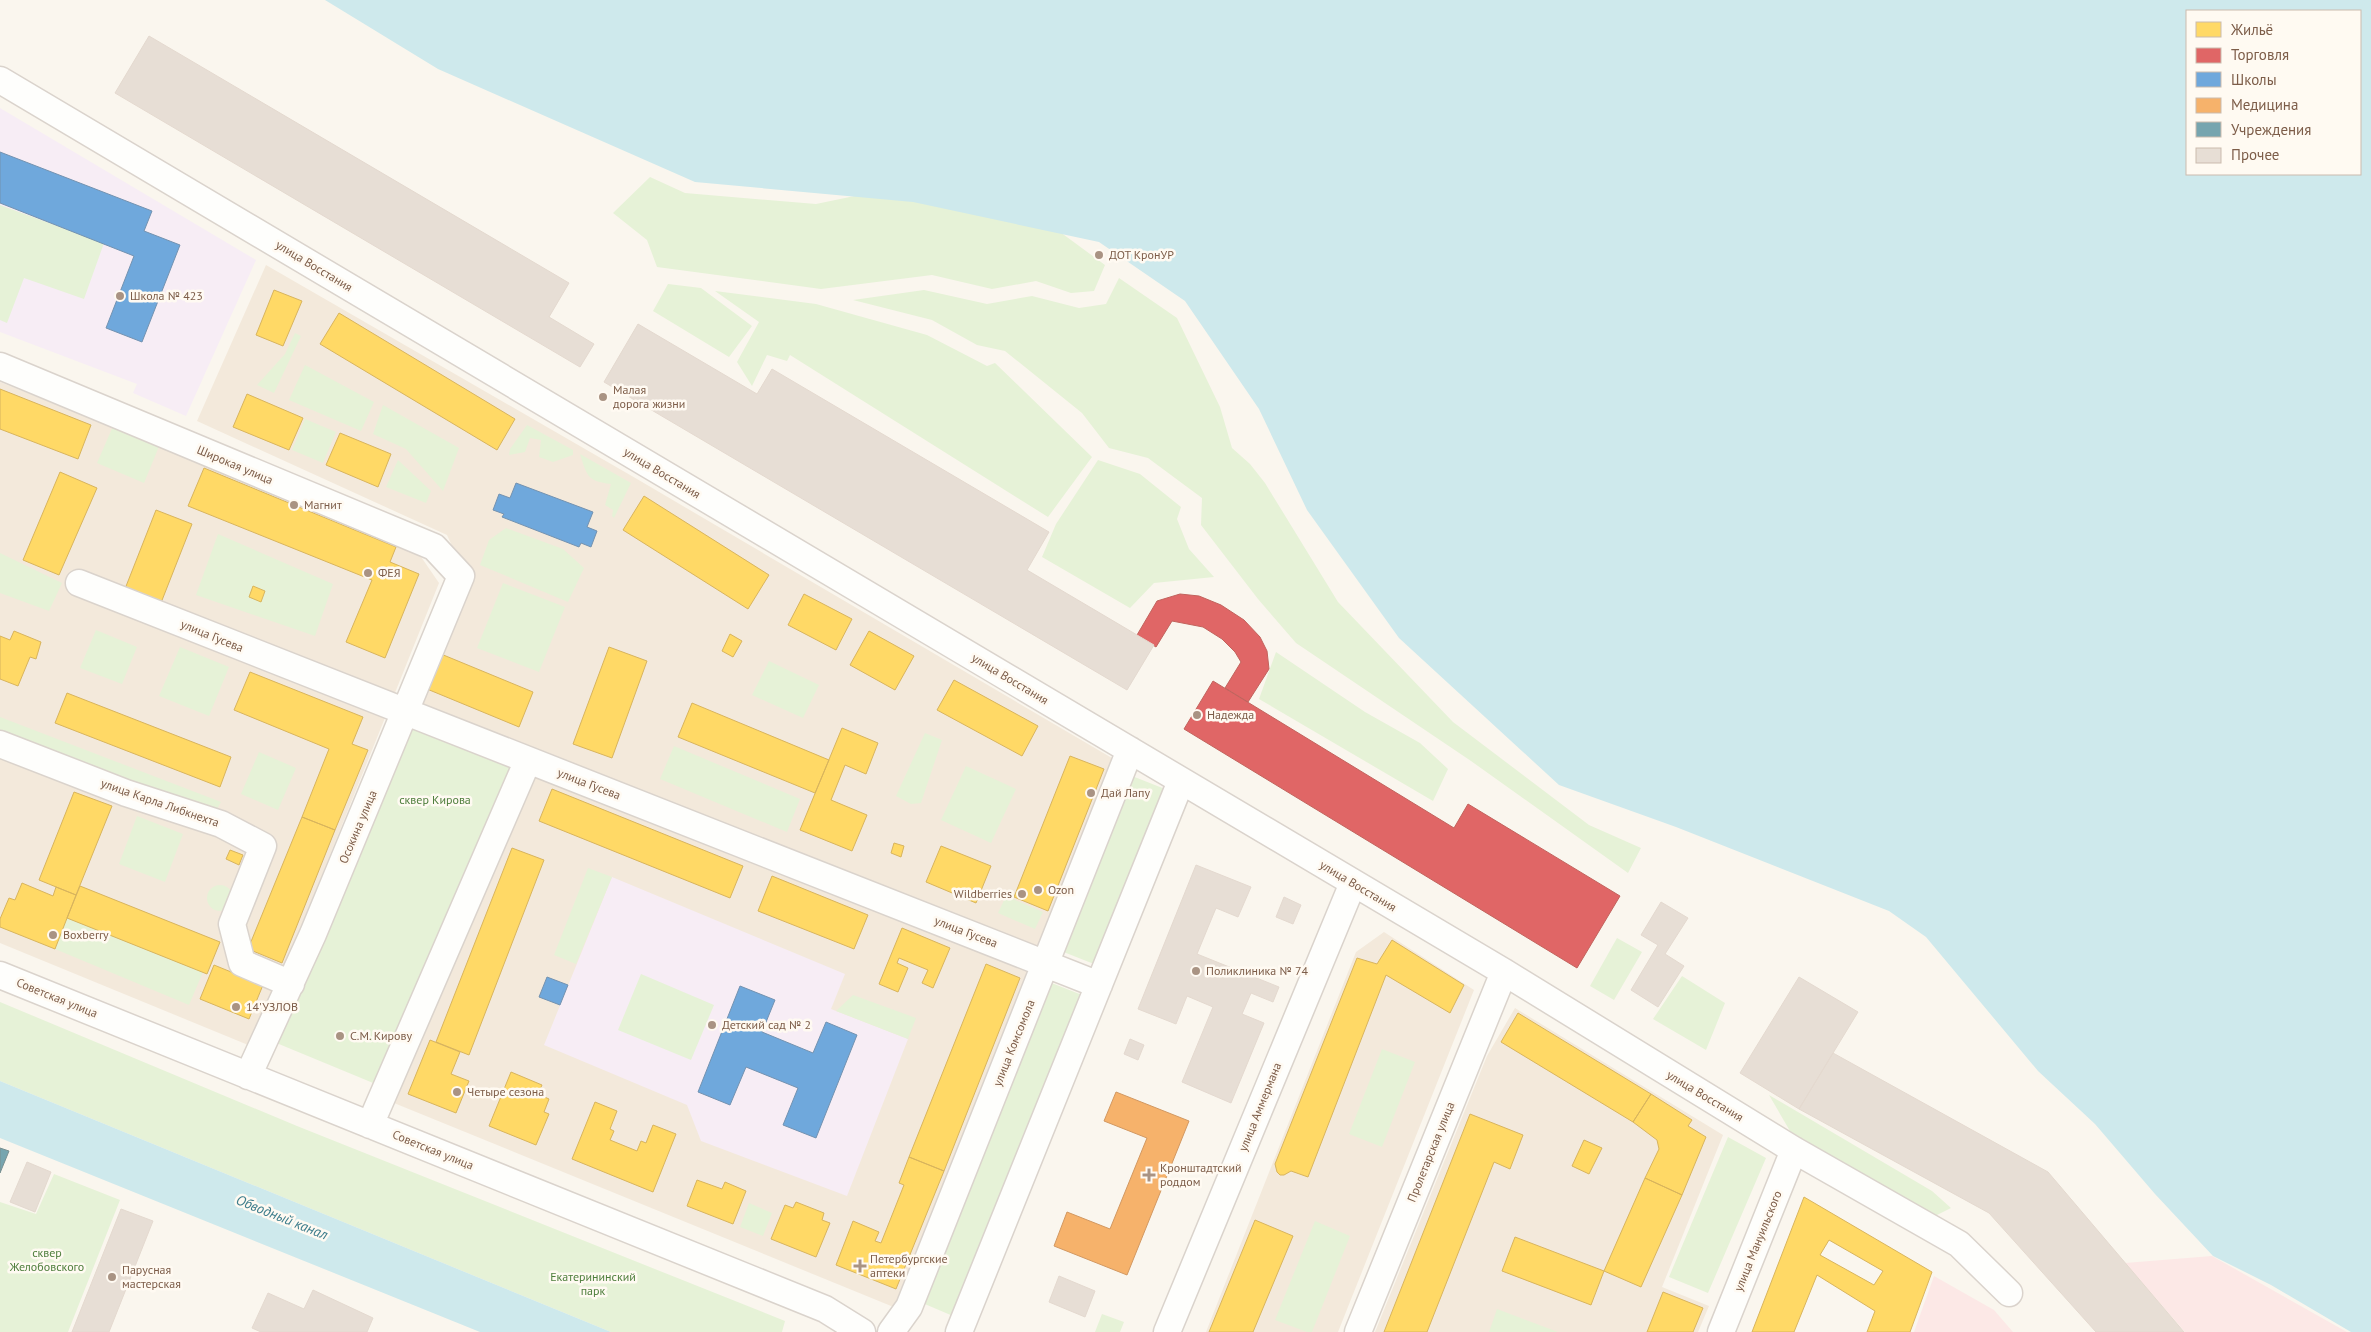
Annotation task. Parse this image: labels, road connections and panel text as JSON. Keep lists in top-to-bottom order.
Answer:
{
  "streets": {
    "street": [
      "улица Восстания",
      "Широкая улица",
      "улица Гусева",
      "улица Карла Либкнехта",
      "Осокина улица",
      "Советская улица",
      "улица Комсомола",
      "улица Аммермана",
      "Пролетарская улица",
      "улица Мануильского"
    ]
  },
  "crossings": [
    ["улица Восстания", "улица Комсомола"],
    ["улица Восстания", "улица Аммермана"],
    ["улица Восстания", "Пролетарская улица"],
    ["улица Восстания", "улица Мануильского"],
    ["Широкая улица", "Осокина улица"],
    ["улица Гусева", "Осокина улица"],
    ["улица Гусева", "улица Комсомола"],
    ["улица Карла Либкнехта", "Осокина улица"],
    ["Осокина улица", "Советская улица"]
  ],
  "water": ["Обводный канал"],
  "parks": ["сквер Кирова", "сквер Желобовского", "Екатерининский парк"],
  "places": {
    "other": [
      "ДОТ КронУР",
      "Школа № 423",
      "Малая дорога жизни",
      "Магнит",
      "ФЕЯ",
      "Надежда",
      "Дай Лапу",
      "Ozon",
      "Wildberries",
      "Boxberry",
      "Поликлиника № 74",
      "14'УЗЛОВ",
      "Детский сад № 2",
      "С.М. Кирову",
      "Четыре сезона",
      "Парусная мастерская"
    ],
    "health": ["Кронштадтский роддом", "Петербургские аптеки"]
  },
  "legend": [
    "Жильё",
    "Торговля",
    "Школы",
    "Медицина",
    "Учреждения",
    "Прочее"
  ]
}
